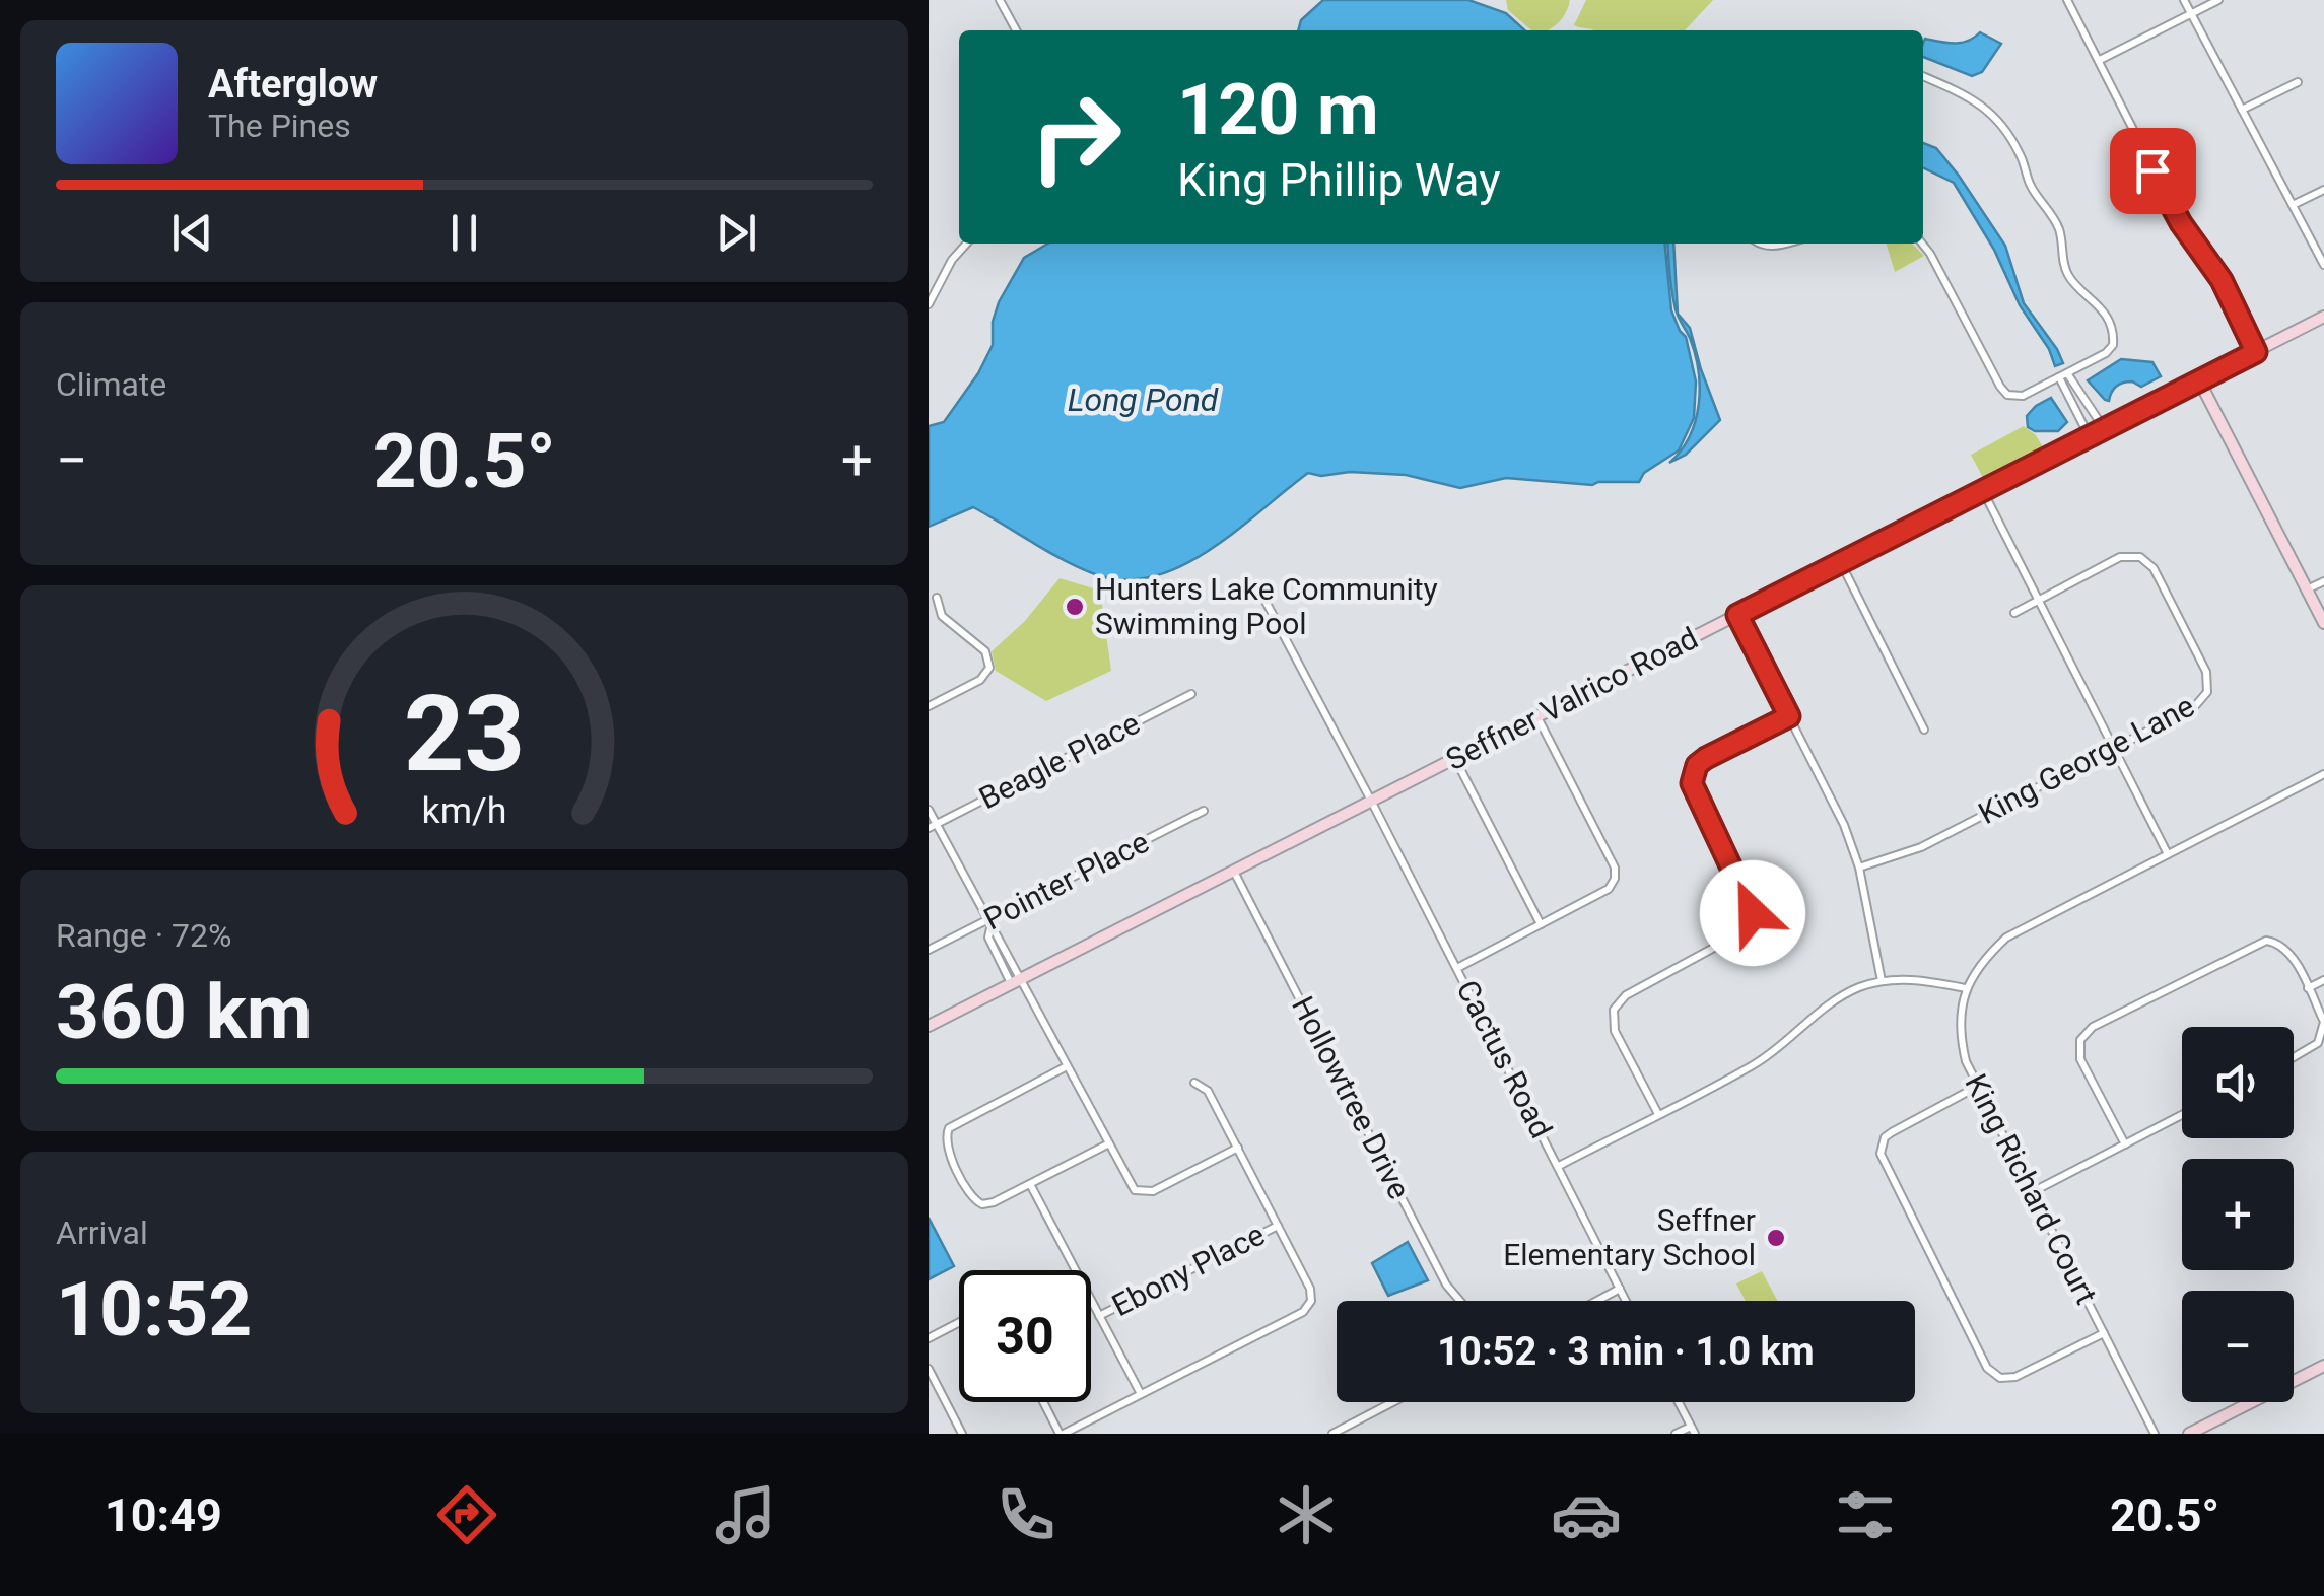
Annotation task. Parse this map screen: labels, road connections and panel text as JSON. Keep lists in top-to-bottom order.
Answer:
{
  "streets": {
    "street": [
      "Seffner Valrico Road",
      "King George Lane",
      "Beagle Place",
      "Pointer Place",
      "Cactus Road",
      "Hollowtree Drive",
      "King Richard Court",
      "Ebony Place"
    ]
  },
  "crossings": [
    ["Seffner Valrico Road", "Cactus Road"],
    ["Seffner Valrico Road", "Hollowtree Drive"]
  ],
  "water": ["Long Pond"],
  "places": ["Hunters Lake Community Swimming Pool", "Seffner Elementary School"],
  "page": {
    "turn": ["120 m", "King Phillip Way"],
    "song": ["Afterglow", "The Pines"],
    "tile": [
      "Climate",
      ["Range · 72%", "360 km"],
      ["Arrival", "10:52"]
    ],
    "heat": ["−", "20.5°", "+"],
    "map_buttons": ["+", "−"],
    "limit": "30",
    "trip": "10:52 · 3 min · 1.0 km",
    "tabs": ["10:49", "20.5°"],
    "gauge": ["23", "km/h"]
  }
}
